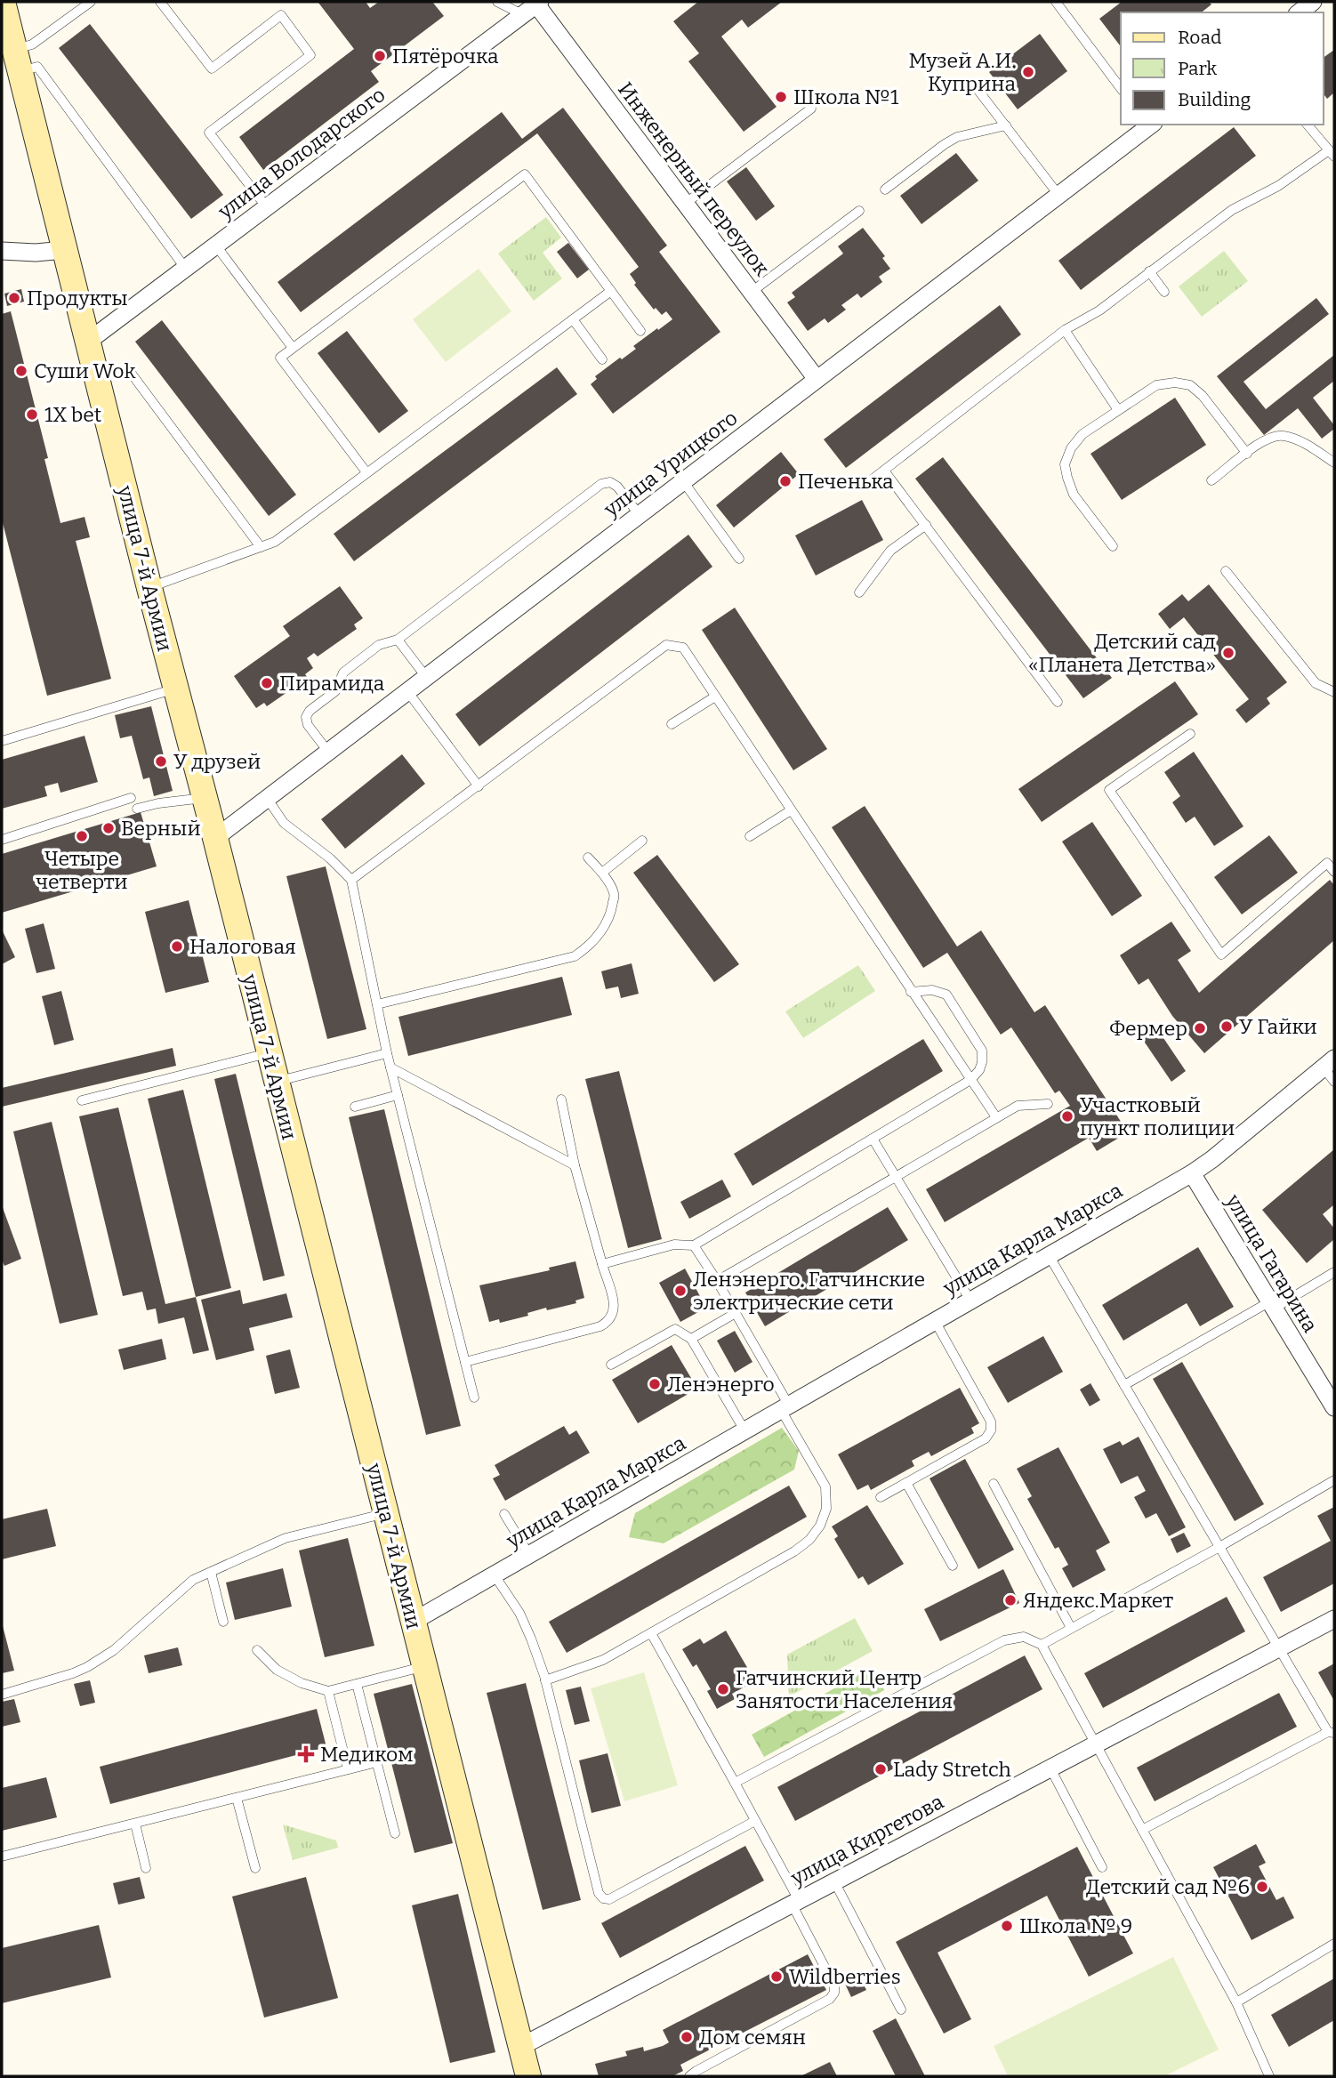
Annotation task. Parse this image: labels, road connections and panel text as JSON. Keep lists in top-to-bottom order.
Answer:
{
  "streets": {
    "street": [
      "улица Володарского",
      "Инженерный переулок",
      "улица Урицкого",
      "улица 7-й Армии",
      "улица Карла Маркса",
      "улица Гагарина",
      "улица Киргетова"
    ]
  },
  "crossings": [
    ["улица Володарского", "Инженерный переулок"],
    ["улица Володарского", "улица 7-й Армии"],
    ["Инженерный переулок", "улица Урицкого"],
    ["улица Урицкого", "улица 7-й Армии"],
    ["улица 7-й Армии", "улица Карла Маркса"],
    ["улица 7-й Армии", "улица Киргетова"],
    ["улица Карла Маркса", "улица Гагарина"]
  ],
  "places": {
    "other": [
      "Пятёрочка",
      "Музей А.И. Куприна",
      "Школа №1",
      "Продукты",
      "Суши Wok",
      "1X bet",
      "Печенька",
      "Детский сад «Планета Детства»",
      "Пирамида",
      "У друзей",
      "Верный",
      "Четыре четверти",
      "Налоговая",
      "У Гайки",
      "Фермер",
      "Участковый пункт полиции",
      "Ленэнерго. Гатчинские электрические сети",
      "Ленэнерго",
      "Яндекс.Маркет",
      "Гатчинский Центр Занятости Населения",
      "Lady Stretch",
      "Детский сад №6",
      "Школа № 9",
      "Wildberries",
      "Дом семян"
    ],
    "health": ["Медиком"]
  },
  "legend": ["Road", "Park", "Building"]
}
